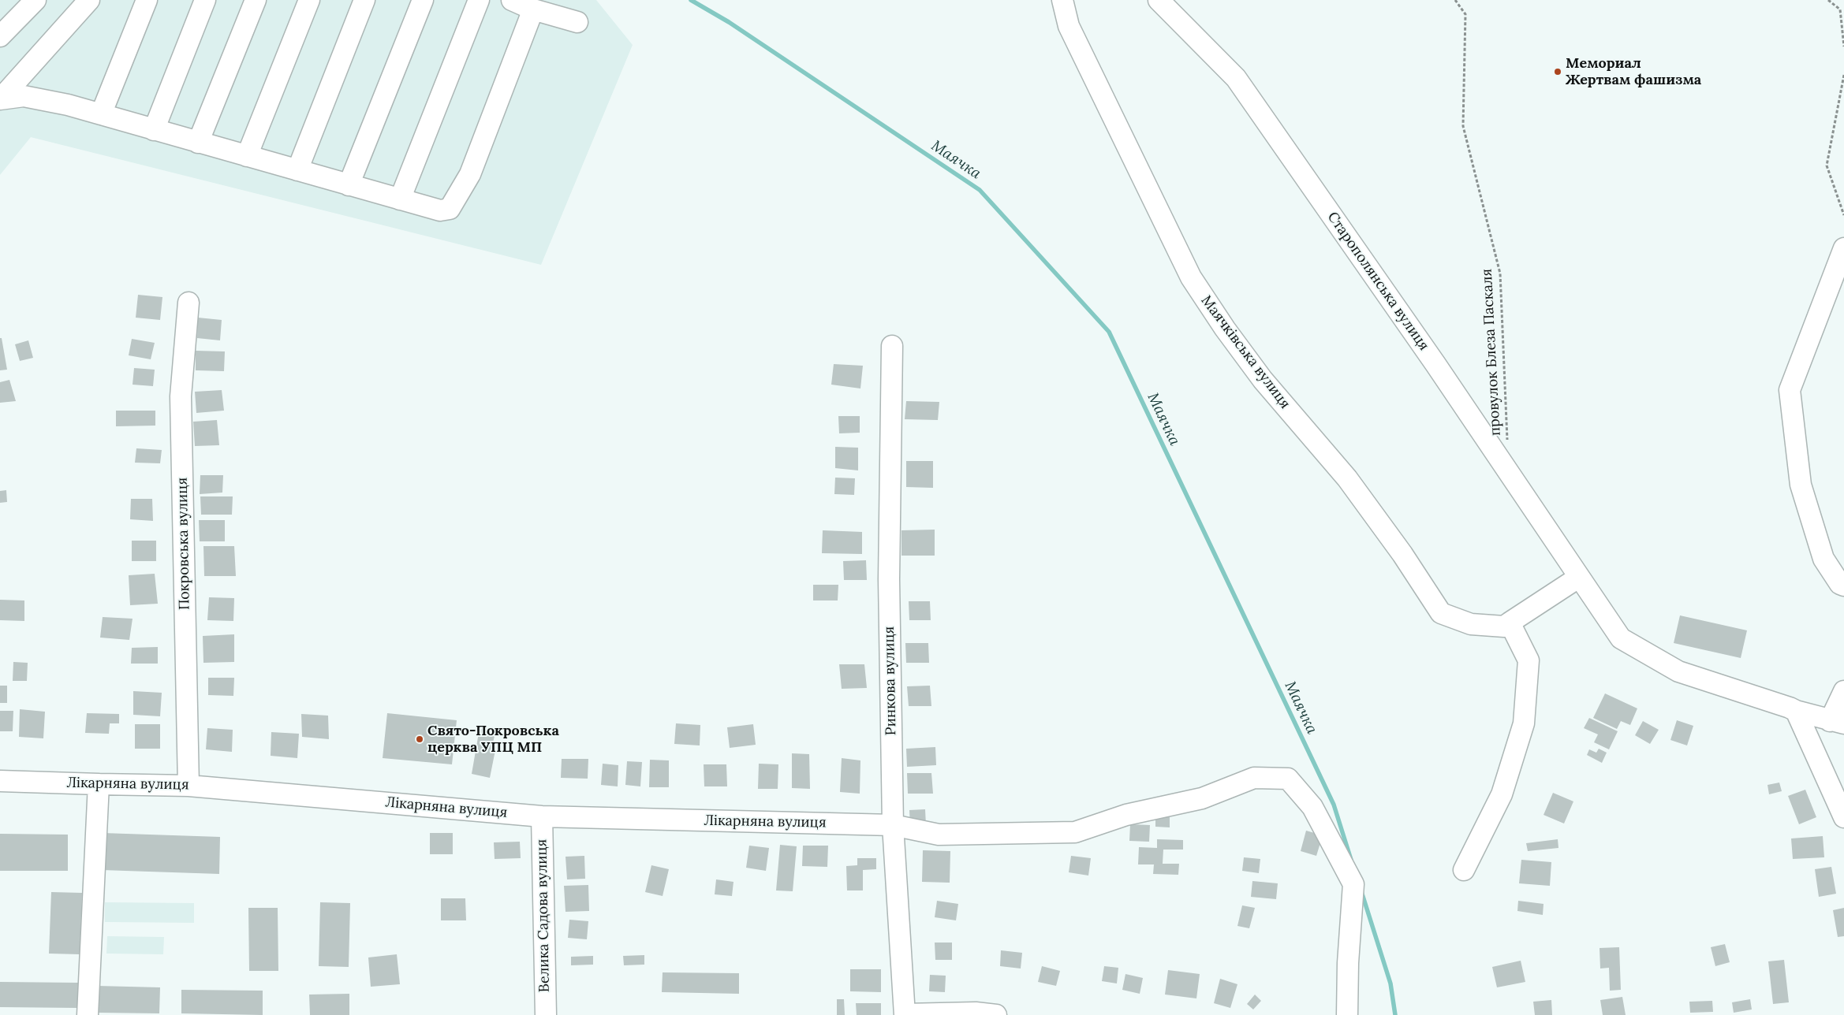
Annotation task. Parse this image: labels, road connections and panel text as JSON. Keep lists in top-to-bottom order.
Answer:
{
  "streets": {
    "street": [
      "Старополянська вулиця",
      "Маячківська вулиця",
      "Покровська вулиця",
      "Ринкова вулиця",
      "Лікарняна вулиця",
      "Велика Садова вулиця"
    ],
    "path": ["провулок Блеза Паскаля"]
  },
  "crossings": [
    ["Покровська вулиця", "Лікарняна вулиця"],
    ["Ринкова вулиця", "Лікарняна вулиця"],
    ["Лікарняна вулиця", "Велика Садова вулиця"]
  ],
  "water": ["Маячка"],
  "places": ["Мемориал Жертвам фашизма", "Свято-Покровська церква УПЦ МП"]
}
